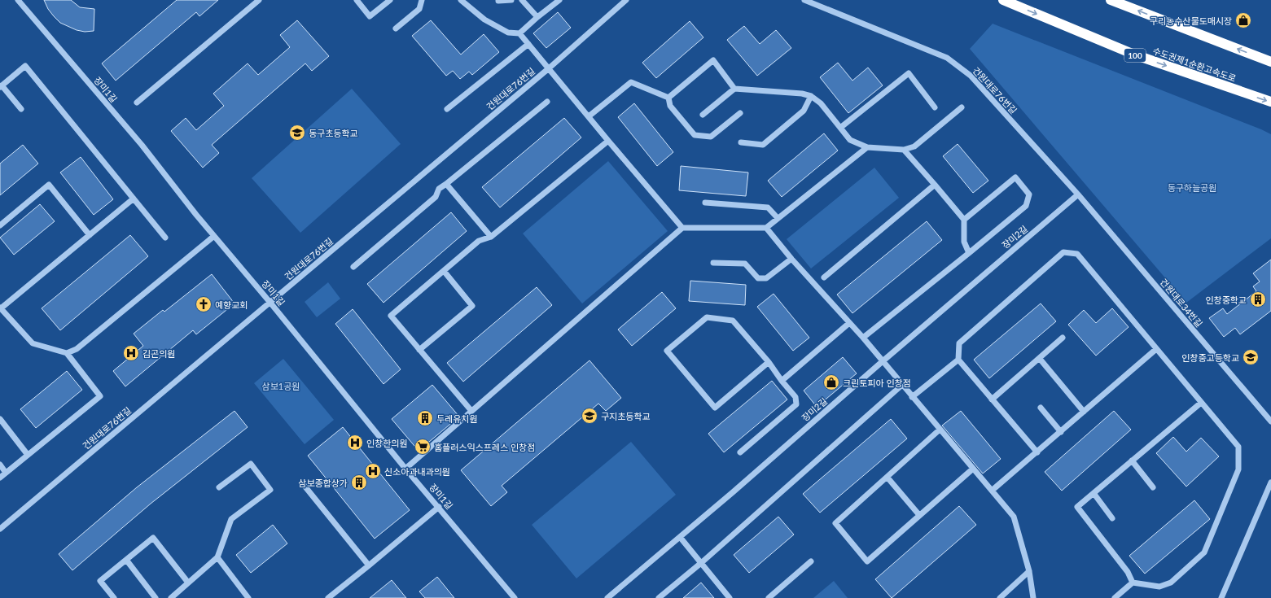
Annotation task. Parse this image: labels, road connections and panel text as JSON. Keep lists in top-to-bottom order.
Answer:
{
  "streets": {
    "highway": ["100", "수도권제1순환고속도로"],
    "street": [
      "건원대로76번길",
      "장미1길",
      "장미2길",
      "건원대로34번길"
    ]
  },
  "crossings": [
    ["건원대로76번길", "장미1길"],
    ["건원대로76번길", "장미2길"],
    ["건원대로76번길", "건원대로34번길"],
    ["장미2길", "건원대로34번길"]
  ],
  "parks": ["동구하늘공원", "삼보1공원"],
  "places": {
    "shop": ["구리농수산물도매시장", "크린토피아 인창점"],
    "school or university": ["동구초등학교", "인창중고등학교", "구지초등학교"],
    "building": ["인창중학교", "두레유치원", "삼보종합상가"],
    "church": ["예향교회"],
    "hospital": ["김곤의원", "인창한의원", "신소아과내과의원"],
    "supermarket": ["홈플러스익스프레스 인창점"]
  }
}
